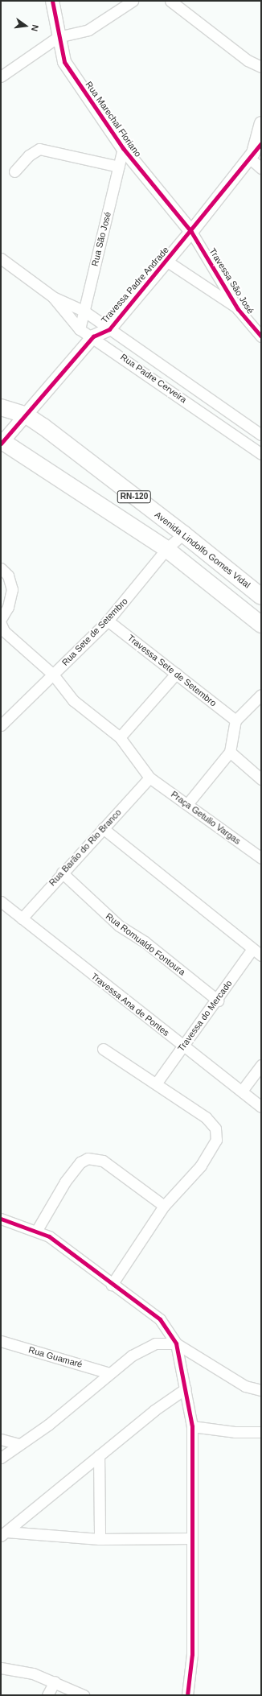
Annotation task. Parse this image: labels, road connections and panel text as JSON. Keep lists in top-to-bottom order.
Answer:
{
  "streets": {
    "main road": ["RN-120", "Avenida Lindolfo Gomes Vidal"],
    "street": [
      "Rua Marechal Floriano",
      "Rua São José",
      "Travessa São José",
      "Travessa Padre Andrade",
      "Rua Padre Cerveira",
      "Rua Sete de Setembro",
      "Travessa Sete de Setembro",
      "Praça Getulio Vargas",
      "Rua Barão do Rio Branco",
      "Rua Romualdo Fontoura",
      "Travessa Ana de Pontes",
      "Travessa do Mercado",
      "Rua Guamaré"
    ]
  },
  "crossings": [
    ["Rua Marechal Floriano", "Rua São José"],
    ["Rua Marechal Floriano", "Travessa São José"],
    ["Rua Marechal Floriano", "Travessa Padre Andrade"],
    ["Rua São José", "Rua Padre Cerveira"],
    ["Travessa São José", "Travessa Padre Andrade"],
    ["Travessa Padre Andrade", "Rua Padre Cerveira"],
    ["Travessa Padre Andrade", "RN-120"],
    ["Travessa Padre Andrade", "Avenida Lindolfo Gomes Vidal"],
    ["RN-120", "Rua Sete de Setembro"],
    ["Avenida Lindolfo Gomes Vidal", "Rua Sete de Setembro"],
    ["Rua Sete de Setembro", "Travessa Sete de Setembro"],
    ["Rua Sete de Setembro", "Praça Getulio Vargas"],
    ["Praça Getulio Vargas", "Rua Barão do Rio Branco"],
    ["Rua Barão do Rio Branco", "Rua Romualdo Fontoura"],
    ["Rua Barão do Rio Branco", "Travessa Ana de Pontes"],
    ["Rua Romualdo Fontoura", "Travessa do Mercado"],
    ["Travessa Ana de Pontes", "Travessa do Mercado"]
  ],
  "north": "right"
}
